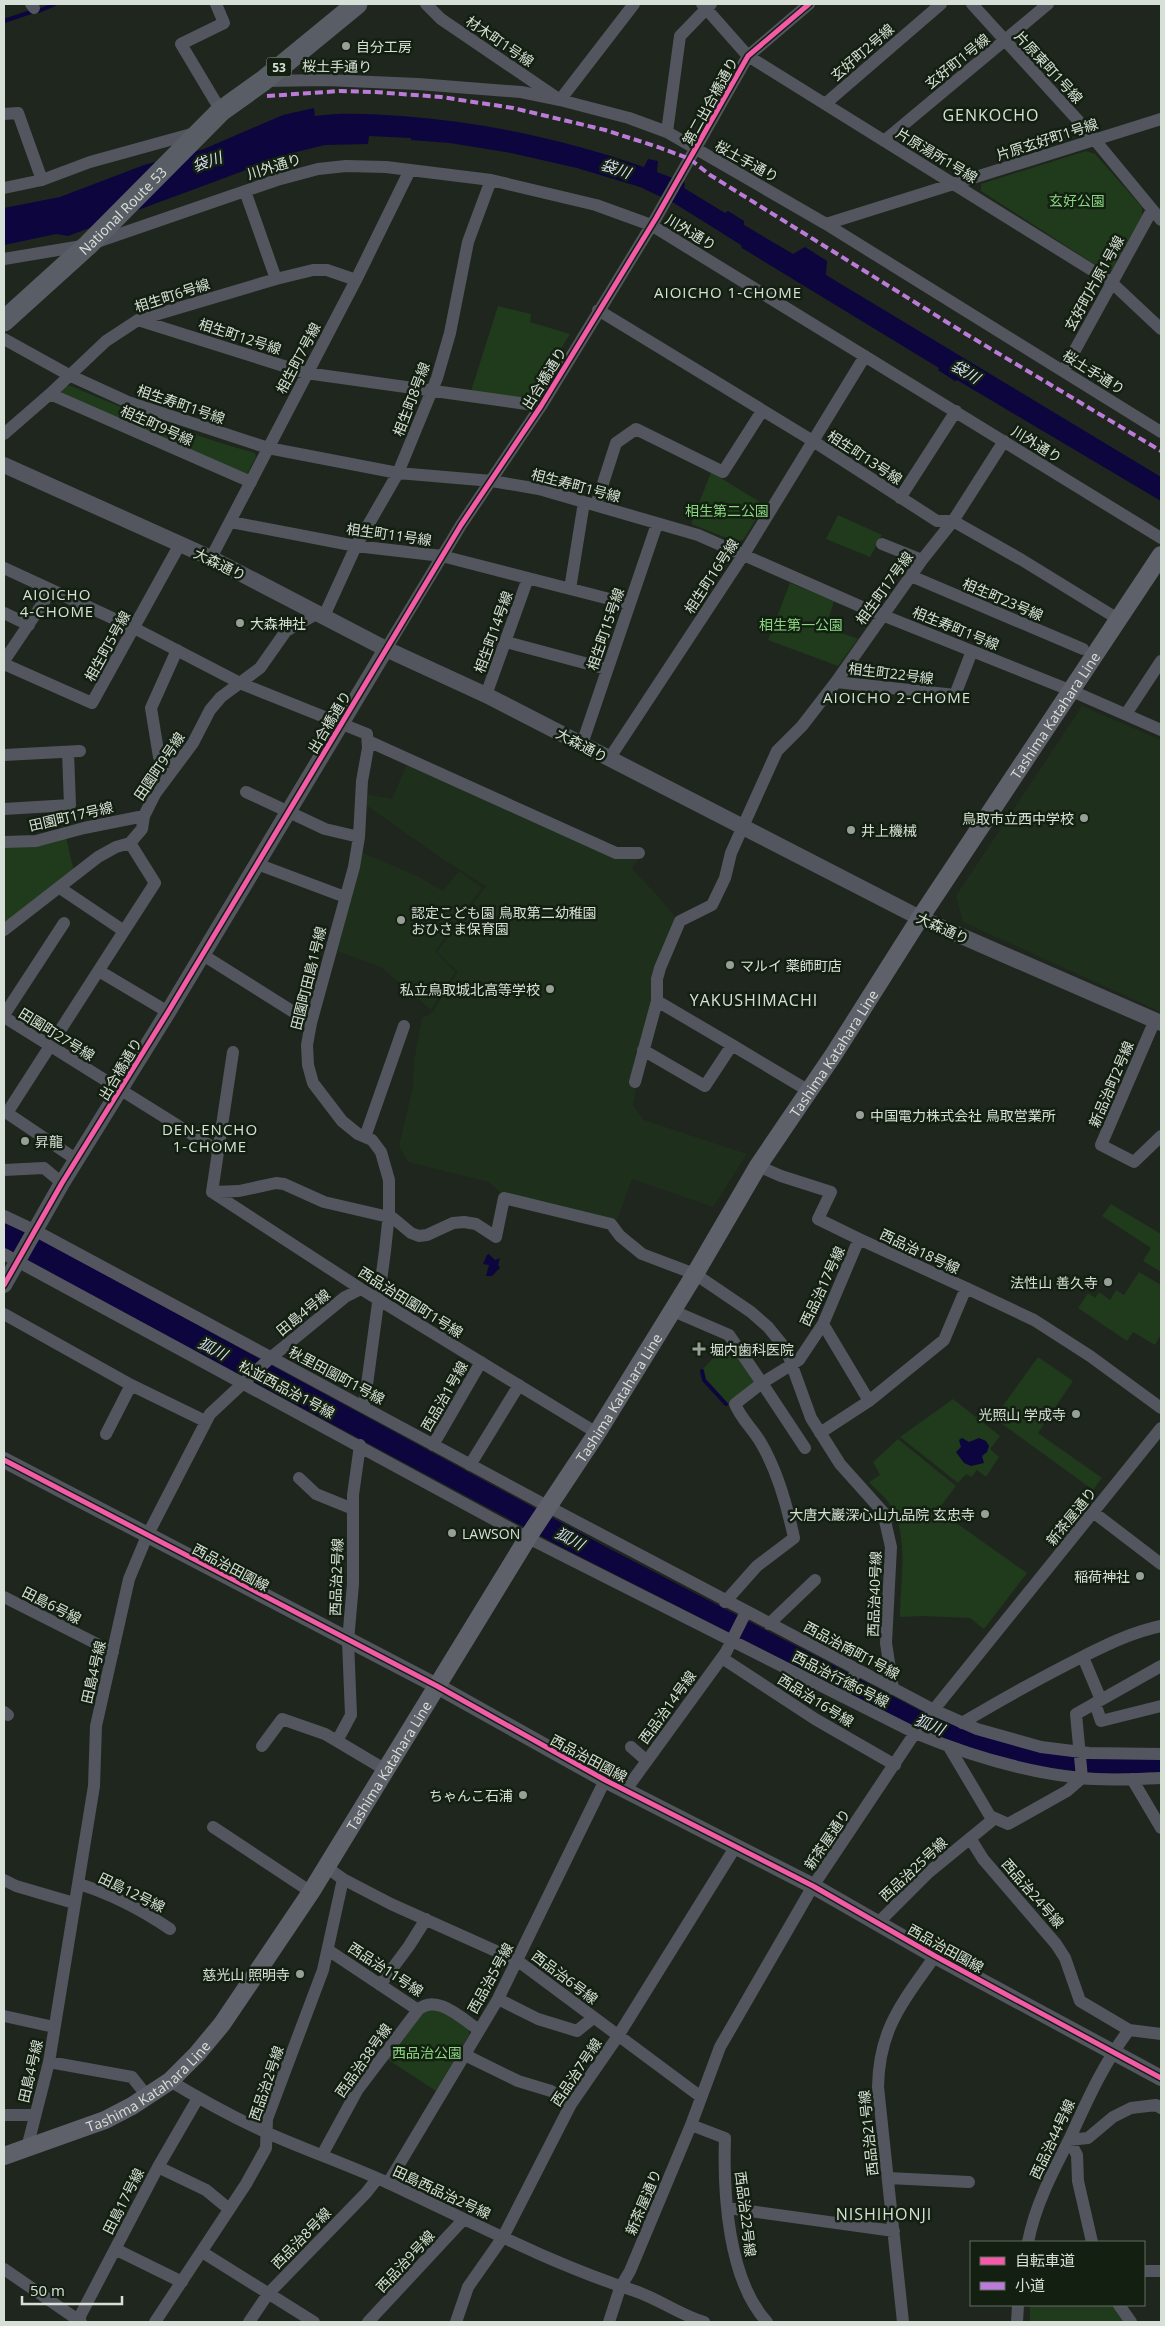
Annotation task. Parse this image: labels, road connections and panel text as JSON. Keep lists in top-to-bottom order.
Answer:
{
  "streets": {
    "highway": ["53", "National Route 53"],
    "main road": ["Tashima Katahara Line"],
    "street": [
      "材木町1号線",
      "玄好町2号線",
      "玄好町1号線",
      "桜土手通り",
      "片原東町1号線",
      "第二出合橋通り",
      "片原玄好町1号線",
      "片原湯所1号線",
      "川外通り",
      "玄好町片原1号線",
      "相生町6号線",
      "相生町12号線",
      "相生町7号線",
      "出合橋通り",
      "相生町8号線",
      "相生寿町1号線",
      "相生町9号線",
      "相生町13号線",
      "相生町11号線",
      "大森通り",
      "相生町16号線",
      "相生町17号線",
      "相生町23号線",
      "相生町15号線",
      "相生町14号線",
      "相生町5号線",
      "相生町22号線",
      "田園町9号線",
      "田園町17号線",
      "田園町田島1号線",
      "田園町27号線",
      "新品治町2号線",
      "西品治18号線",
      "西品治17号線",
      "西品治田園町1号線",
      "田島4号線",
      "秋里田園町1号線",
      "松並西品治1号線",
      "西品治1号線",
      "新茶屋通り",
      "西品治田園線",
      "西品治2号線",
      "西品治40号線",
      "田島6号線",
      "西品治南町1号線",
      "西品治行徳6号線",
      "西品治16号線",
      "西品治14号線",
      "西品治25号線",
      "田島12号線",
      "西品治24号線",
      "西品治11号線",
      "西品治6号線",
      "西品治5号線",
      "西品治38号線",
      "西品治7号線",
      "西品治21号線",
      "西品治44号線",
      "田島西品治2号線",
      "田島17号線",
      "西品治22号線",
      "西品治8号線",
      "西品治9号線"
    ]
  },
  "crossings": [
    ["材木町1号線", "桜土手通り"],
    ["玄好町2号線", "片原湯所1号線"],
    ["玄好町1号線", "片原東町1号線"],
    ["玄好町1号線", "片原湯所1号線"],
    ["桜土手通り", "第二出合橋通り"],
    ["桜土手通り", "片原玄好町1号線"],
    ["桜土手通り", "National Route 53"],
    ["桜土手通り", "玄好町片原1号線"],
    ["片原東町1号線", "片原玄好町1号線"],
    ["片原東町1号線", "玄好町片原1号線"],
    ["第二出合橋通り", "片原湯所1号線"],
    ["第二出合橋通り", "川外通り"],
    ["第二出合橋通り", "出合橋通り"],
    ["片原玄好町1号線", "片原湯所1号線"],
    ["片原湯所1号線", "玄好町片原1号線"],
    ["川外通り", "National Route 53"],
    ["川外通り", "相生町7号線"],
    ["川外通り", "出合橋通り"],
    ["川外通り", "相生町8号線"],
    ["川外通り", "相生町16号線"],
    ["川外通り", "相生町17号線"],
    ["相生町6号線", "相生町12号線"],
    ["相生町6号線", "相生町7号線"],
    ["相生町6号線", "相生寿町1号線"],
    ["相生町6号線", "相生町9号線"],
    ["相生町12号線", "相生町7号線"],
    ["相生町12号線", "出合橋通り"],
    ["相生町12号線", "相生町8号線"],
    ["相生町7号線", "相生寿町1号線"],
    ["相生町7号線", "相生町9号線"],
    ["相生町7号線", "相生町11号線"],
    ["相生町7号線", "大森通り"],
    ["出合橋通り", "相生寿町1号線"],
    ["出合橋通り", "相生町13号線"],
    ["出合橋通り", "相生町11号線"],
    ["出合橋通り", "大森通り"],
    ["出合橋通り", "田園町27号線"],
    ["出合橋通り", "秋里田園町1号線"],
    ["出合橋通り", "松並西品治1号線"],
    ["相生町8号線", "相生寿町1号線"],
    ["相生町8号線", "相生町11号線"],
    ["相生町8号線", "大森通り"],
    ["相生町8号線", "田園町9号線"],
    ["相生寿町1号線", "相生町16号線"],
    ["相生寿町1号線", "相生町17号線"],
    ["相生寿町1号線", "相生町15号線"],
    ["相生寿町1号線", "相生町22号線"],
    ["相生寿町1号線", "Tashima Katahara Line"],
    ["相生町13号線", "相生町16号線"],
    ["相生町13号線", "相生町17号線"],
    ["相生町13号線", "Tashima Katahara Line"],
    ["相生町11号線", "相生町15号線"],
    ["相生町11号線", "相生町14号線"],
    ["大森通り", "相生町16号線"],
    ["大森通り", "相生町17号線"],
    ["大森通り", "相生町15号線"],
    ["大森通り", "相生町14号線"],
    ["大森通り", "相生町5号線"],
    ["大森通り", "Tashima Katahara Line"],
    ["大森通り", "田園町9号線"],
    ["大森通り", "新品治町2号線"],
    ["相生町17号線", "相生町23号線"],
    ["相生町17号線", "相生町22号線"],
    ["Tashima Katahara Line", "西品治17号線"],
    ["Tashima Katahara Line", "西品治田園町1号線"],
    ["Tashima Katahara Line", "田島4号線"],
    ["Tashima Katahara Line", "秋里田園町1号線"],
    ["Tashima Katahara Line", "松並西品治1号線"],
    ["Tashima Katahara Line", "西品治田園線"],
    ["Tashima Katahara Line", "西品治40号線"],
    ["Tashima Katahara Line", "西品治南町1号線"],
    ["Tashima Katahara Line", "西品治行徳6号線"],
    ["Tashima Katahara Line", "田島西品治2号線"],
    ["田園町9号線", "田園町17号線"],
    ["田園町田島1号線", "西品治田園町1号線"],
    ["田園町田島1号線", "秋里田園町1号線"],
    ["田園町田島1号線", "西品治40号線"],
    ["西品治18号線", "西品治17号線"],
    ["西品治18号線", "西品治40号線"],
    ["西品治17号線", "西品治40号線"],
    ["西品治17号線", "西品治南町1号線"],
    ["西品治田園町1号線", "田島4号線"],
    ["西品治田園町1号線", "西品治1号線"],
    ["田島4号線", "秋里田園町1号線"],
    ["田島4号線", "松並西品治1号線"],
    ["田島4号線", "西品治田園線"],
    ["田島4号線", "田島6号線"],
    ["田島4号線", "田島12号線"],
    ["秋里田園町1号線", "西品治1号線"],
    ["秋里田園町1号線", "西品治南町1号線"],
    ["松並西品治1号線", "西品治2号線"],
    ["松並西品治1号線", "西品治行徳6号線"],
    ["新茶屋通り", "西品治田園線"],
    ["新茶屋通り", "西品治南町1号線"],
    ["新茶屋通り", "西品治行徳6号線"],
    ["新茶屋通り", "西品治16号線"],
    ["新茶屋通り", "西品治6号線"],
    ["新茶屋通り", "田島西品治2号線"],
    ["新茶屋通り", "西品治22号線"],
    ["西品治田園線", "西品治2号線"],
    ["西品治田園線", "西品治14号線"],
    ["西品治田園線", "西品治25号線"],
    ["西品治田園線", "西品治5号線"],
    ["西品治田園線", "西品治7号線"],
    ["西品治田園線", "西品治21号線"],
    ["西品治田園線", "西品治44号線"],
    ["西品治2号線", "西品治11号線"],
    ["西品治2号線", "西品治6号線"],
    ["西品治2号線", "田島西品治2号線"],
    ["西品治40号線", "西品治南町1号線"],
    ["西品治南町1号線", "西品治14号線"],
    ["西品治行徳6号線", "西品治14号線"],
    ["西品治16号線", "西品治14号線"],
    ["西品治25号線", "西品治24号線"],
    ["西品治11号線", "西品治5号線"],
    ["西品治11号線", "西品治38号線"],
    ["西品治6号線", "西品治5号線"],
    ["西品治6号線", "西品治7号線"],
    ["西品治5号線", "田島西品治2号線"],
    ["西品治5号線", "西品治8号線"],
    ["西品治38号線", "田島西品治2号線"],
    ["西品治7号線", "田島西品治2号線"],
    ["田島西品治2号線", "田島17号線"],
    ["田島西品治2号線", "西品治8号線"],
    ["田島西品治2号線", "西品治9号線"]
  ],
  "districts": [
    "GENKOCHO",
    "AIOICHO 1-CHOME",
    "AIOICHO 4-CHOME",
    "AIOICHO 2-CHOME",
    "YAKUSHIMACHI",
    "DEN-ENCHO 1-CHOME",
    "NISHIHONJI"
  ],
  "water": ["袋川", "狐川"],
  "parks": [
    "玄好公園",
    "相生第二公園",
    "相生第一公園",
    "西品治公園"
  ],
  "places": {
    "other": [
      "自分工房",
      "大森神社",
      "鳥取市立西中学校",
      "井上機械",
      "認定こども園 鳥取第二幼稚園 おひさま保育園",
      "マルイ 薬師町店",
      "私立鳥取城北高等学校",
      "中国電力株式会社 鳥取営業所",
      "昇龍",
      "法性山 善久寺",
      "光照山 学成寺",
      "大唐大巖深心山九品院 玄忠寺",
      "LAWSON",
      "稲荷神社",
      "ちゃんこ石浦",
      "慈光山 照明寺"
    ],
    "health": ["堀内歯科医院"]
  },
  "legend": ["自転車道", "小道"],
  "scale_bar": "50 m"
}
